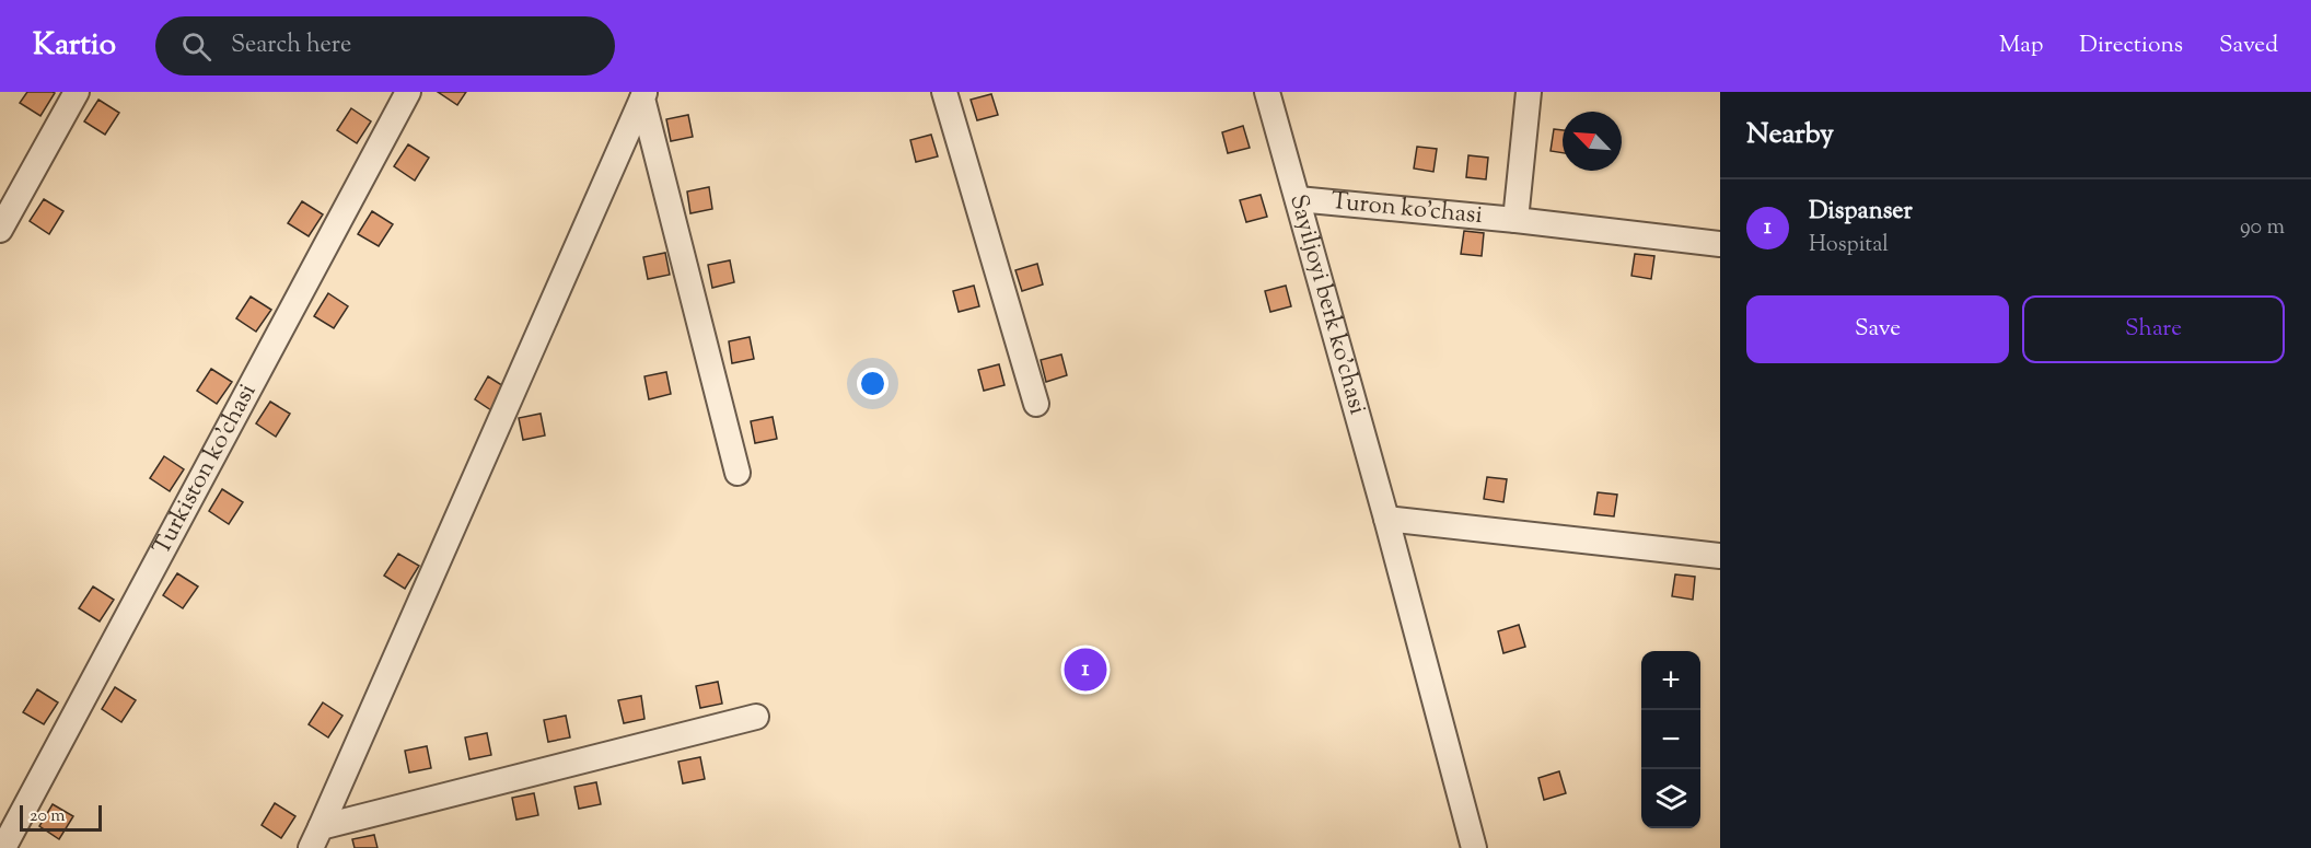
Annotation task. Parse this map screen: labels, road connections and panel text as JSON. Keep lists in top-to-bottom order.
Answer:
{
  "streets": {
    "street": ["Turon ko'chasi", "Sayiljoyi berk ko'chasi", "Turkiston ko'chasi"]
  },
  "crossings": [
    ["Turon ko'chasi", "Sayiljoyi berk ko'chasi"]
  ],
  "scale_bar": "20 m",
  "north": "top left",
  "page": {
    "header": "Kartio",
    "search": "Search here",
    "nav": ["Map", "Directions", "Saved"],
    "heading": "Nearby",
    "list": [
      {
        "mark": "1",
        "name": "Dispanser",
        "note": "Hospital",
        "value": "90 m"
      }
    ],
    "buttons": ["Save", "Share"],
    "pins": "1",
    "map_buttons": ["+", "−"],
    "scale": "20 m"
  }
}
